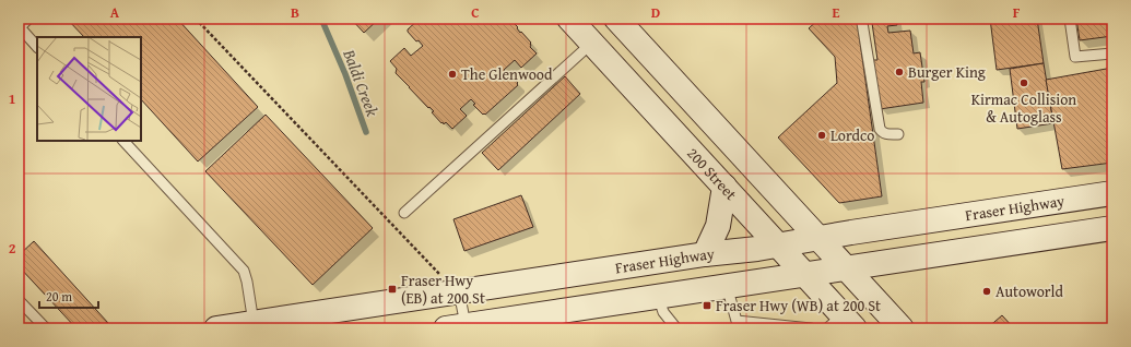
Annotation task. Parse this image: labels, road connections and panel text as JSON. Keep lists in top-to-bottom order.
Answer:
{
  "streets": {
    "main road": ["200 Street", "Fraser Highway"]
  },
  "crossings": [
    ["200 Street", "Fraser Highway"]
  ],
  "water": ["Baldi Creek"],
  "places": {
    "other": [
      "Burger King",
      "The Glenwood",
      "Kirmac Collision & Autoglass",
      "Lordco",
      "Autoworld"
    ],
    "transit": ["Fraser Hwy (EB) at 200 St", "Fraser Hwy (WB) at 200 St"]
  },
  "scale_bar": "20 m",
  "grid": {
    "columns": [
      "A",
      "B",
      "C",
      "D",
      "E",
      "F"
    ],
    "rows": ["1", "2"]
  }
}
